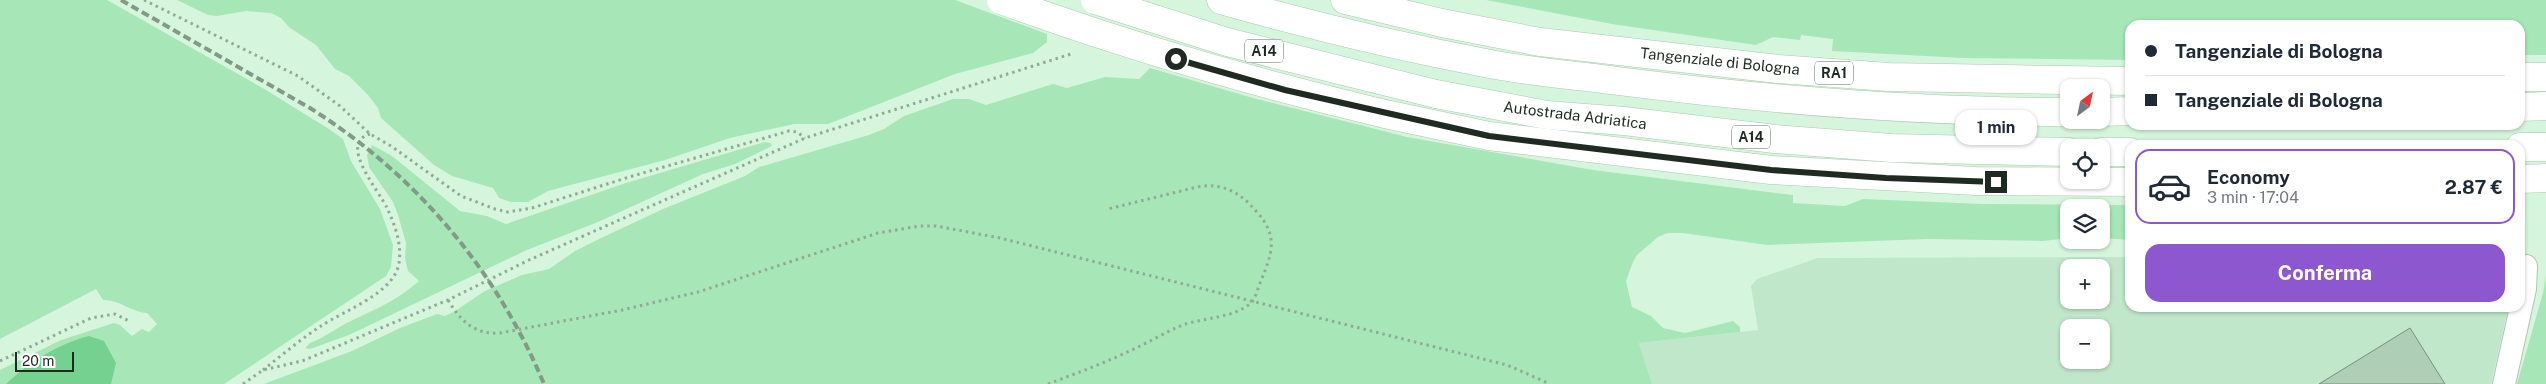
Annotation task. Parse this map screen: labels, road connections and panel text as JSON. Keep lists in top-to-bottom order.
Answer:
{
  "streets": {
    "highway": [
      "A14",
      "Tangenziale di Bologna",
      "RA1",
      "Autostrada Adriatica"
    ]
  },
  "scale_bar": "20 m",
  "north": "top right",
  "page": {
    "banner": ["Tangenziale di Bologna", "Tangenziale di Bologna"],
    "map_buttons": ["+", "−"],
    "bubble": "1 min",
    "list": [
      {
        "name": "Economy",
        "note": "3 min · 17:04",
        "value": "2.87 €"
      }
    ],
    "buttons": "Conferma",
    "scale": "20 m"
  }
}
